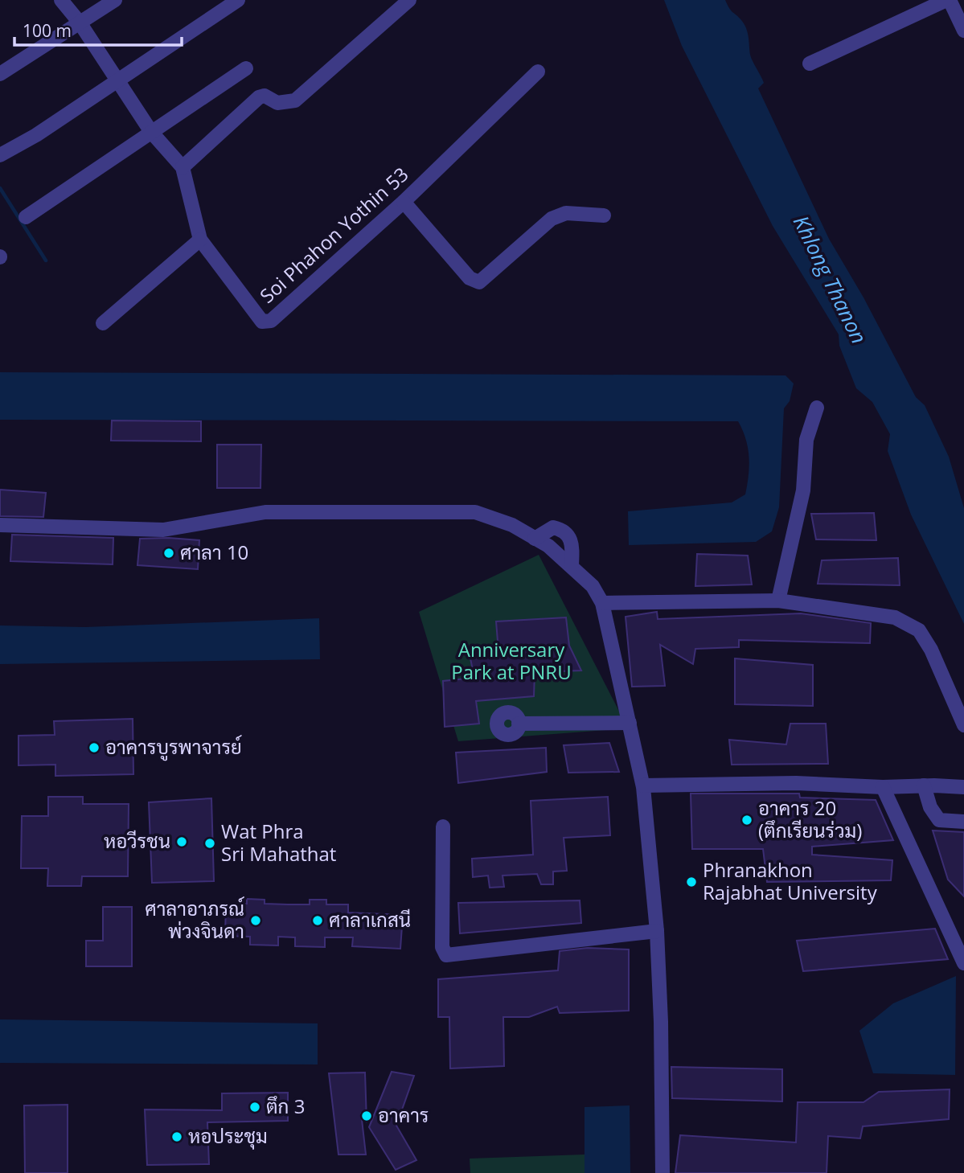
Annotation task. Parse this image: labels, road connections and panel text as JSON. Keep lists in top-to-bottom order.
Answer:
{
  "streets": {
    "street": ["Soi Phahon Yothin 53"]
  },
  "water": ["Khlong Thanon"],
  "parks": ["Anniversary Park at PNRU"],
  "places": [
    "ศาลา 10",
    "อาคารบูรพาจารย์",
    "อาคาร 20 (ตึกเรียนร่วม)",
    "หอวีรชน",
    "Wat Phra Sri Mahathat",
    "Phranakhon Rajabhat University",
    "ศาลาอาภรณ์ พ่วงจินดา",
    "ศาลาเกสนี",
    "ตึก 3",
    "อาคาร",
    "หอประชุม"
  ],
  "scale_bar": "100 m"
}
